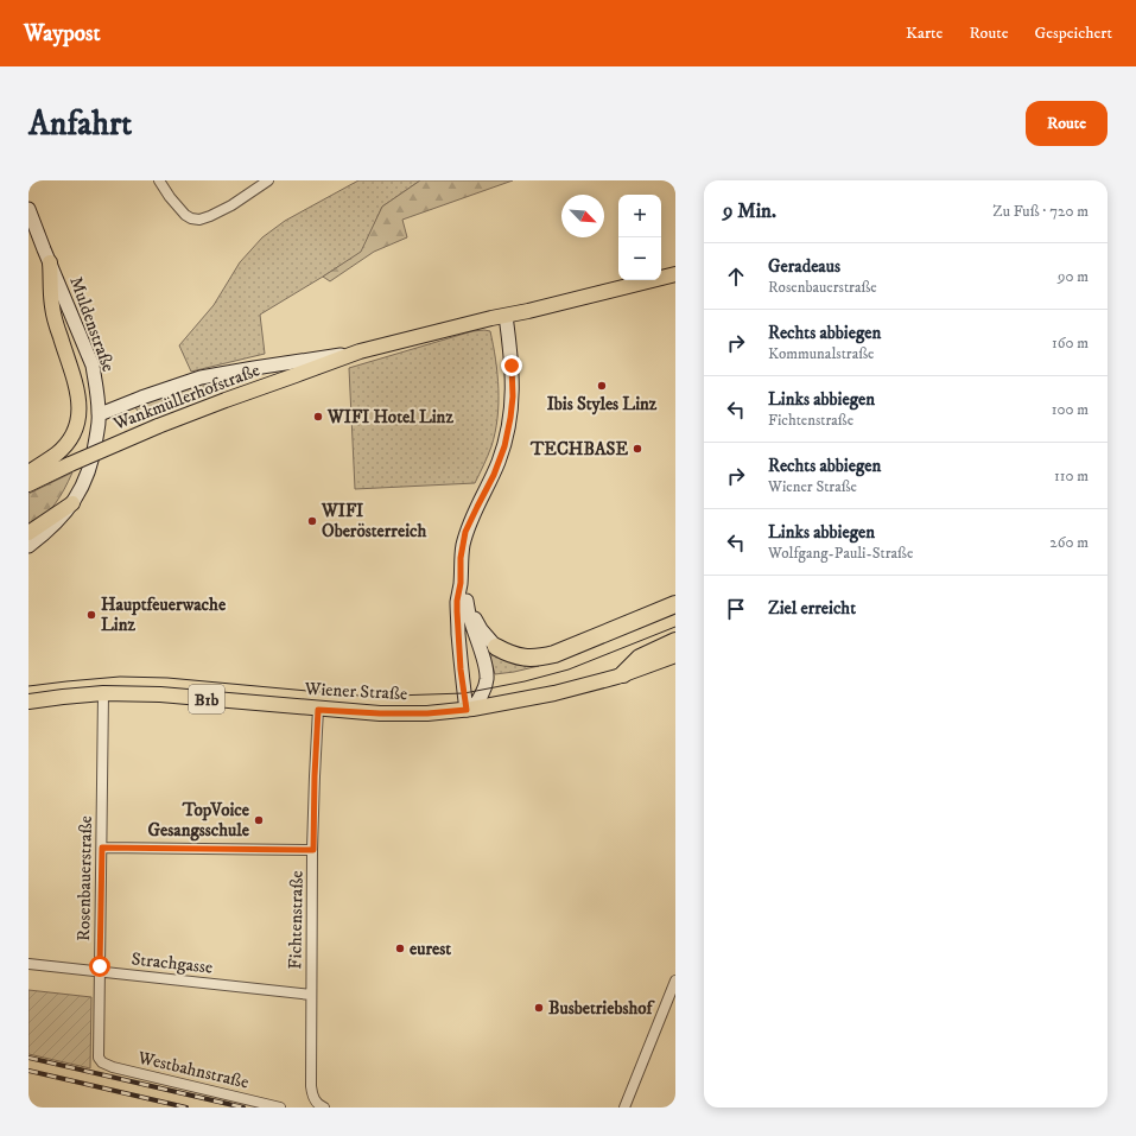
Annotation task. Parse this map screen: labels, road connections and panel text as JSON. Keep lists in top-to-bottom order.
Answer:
{
  "streets": {
    "main road": [
      "Muldenstraße",
      "Wankmüllerhofstraße",
      "Wiener Straße",
      "B1b"
    ],
    "street": [
      "Rosenbauerstraße",
      "Fichtenstraße",
      "Strachgasse",
      "Westbahnstraße"
    ]
  },
  "crossings": [
    ["Muldenstraße", "Wankmüllerhofstraße"],
    ["Wiener Straße", "Rosenbauerstraße"],
    ["Wiener Straße", "Fichtenstraße"],
    ["Rosenbauerstraße", "Strachgasse"],
    ["Rosenbauerstraße", "Westbahnstraße"],
    ["Fichtenstraße", "Strachgasse"]
  ],
  "places": [
    "Ibis Styles Linz",
    "WIFI Hotel Linz",
    "TECHBASE",
    "WIFI Oberösterreich",
    "Hauptfeuerwache Linz",
    "TopVoice Gesangsschule",
    "eurest",
    "Busbetriebshof"
  ],
  "north": "bottom right",
  "page": {
    "header": "Waypost",
    "nav": ["Karte", "Route", "Gespeichert"],
    "buttons": "Route",
    "title": "Anfahrt",
    "heading": ["9 Min.", "Zu Fuß · 720 m"],
    "map_buttons": ["+", "−"],
    "list": [
      ["Geradeaus", "Rosenbauerstraße", "90 m"],
      ["Rechts abbiegen", "Kommunalstraße", "160 m"],
      ["Links abbiegen", "Fichtenstraße", "100 m"],
      ["Rechts abbiegen", "Wiener Straße", "110 m"],
      ["Links abbiegen", "Wolfgang-Pauli-Straße", "260 m"],
      "Ziel erreicht"
    ]
  }
}
